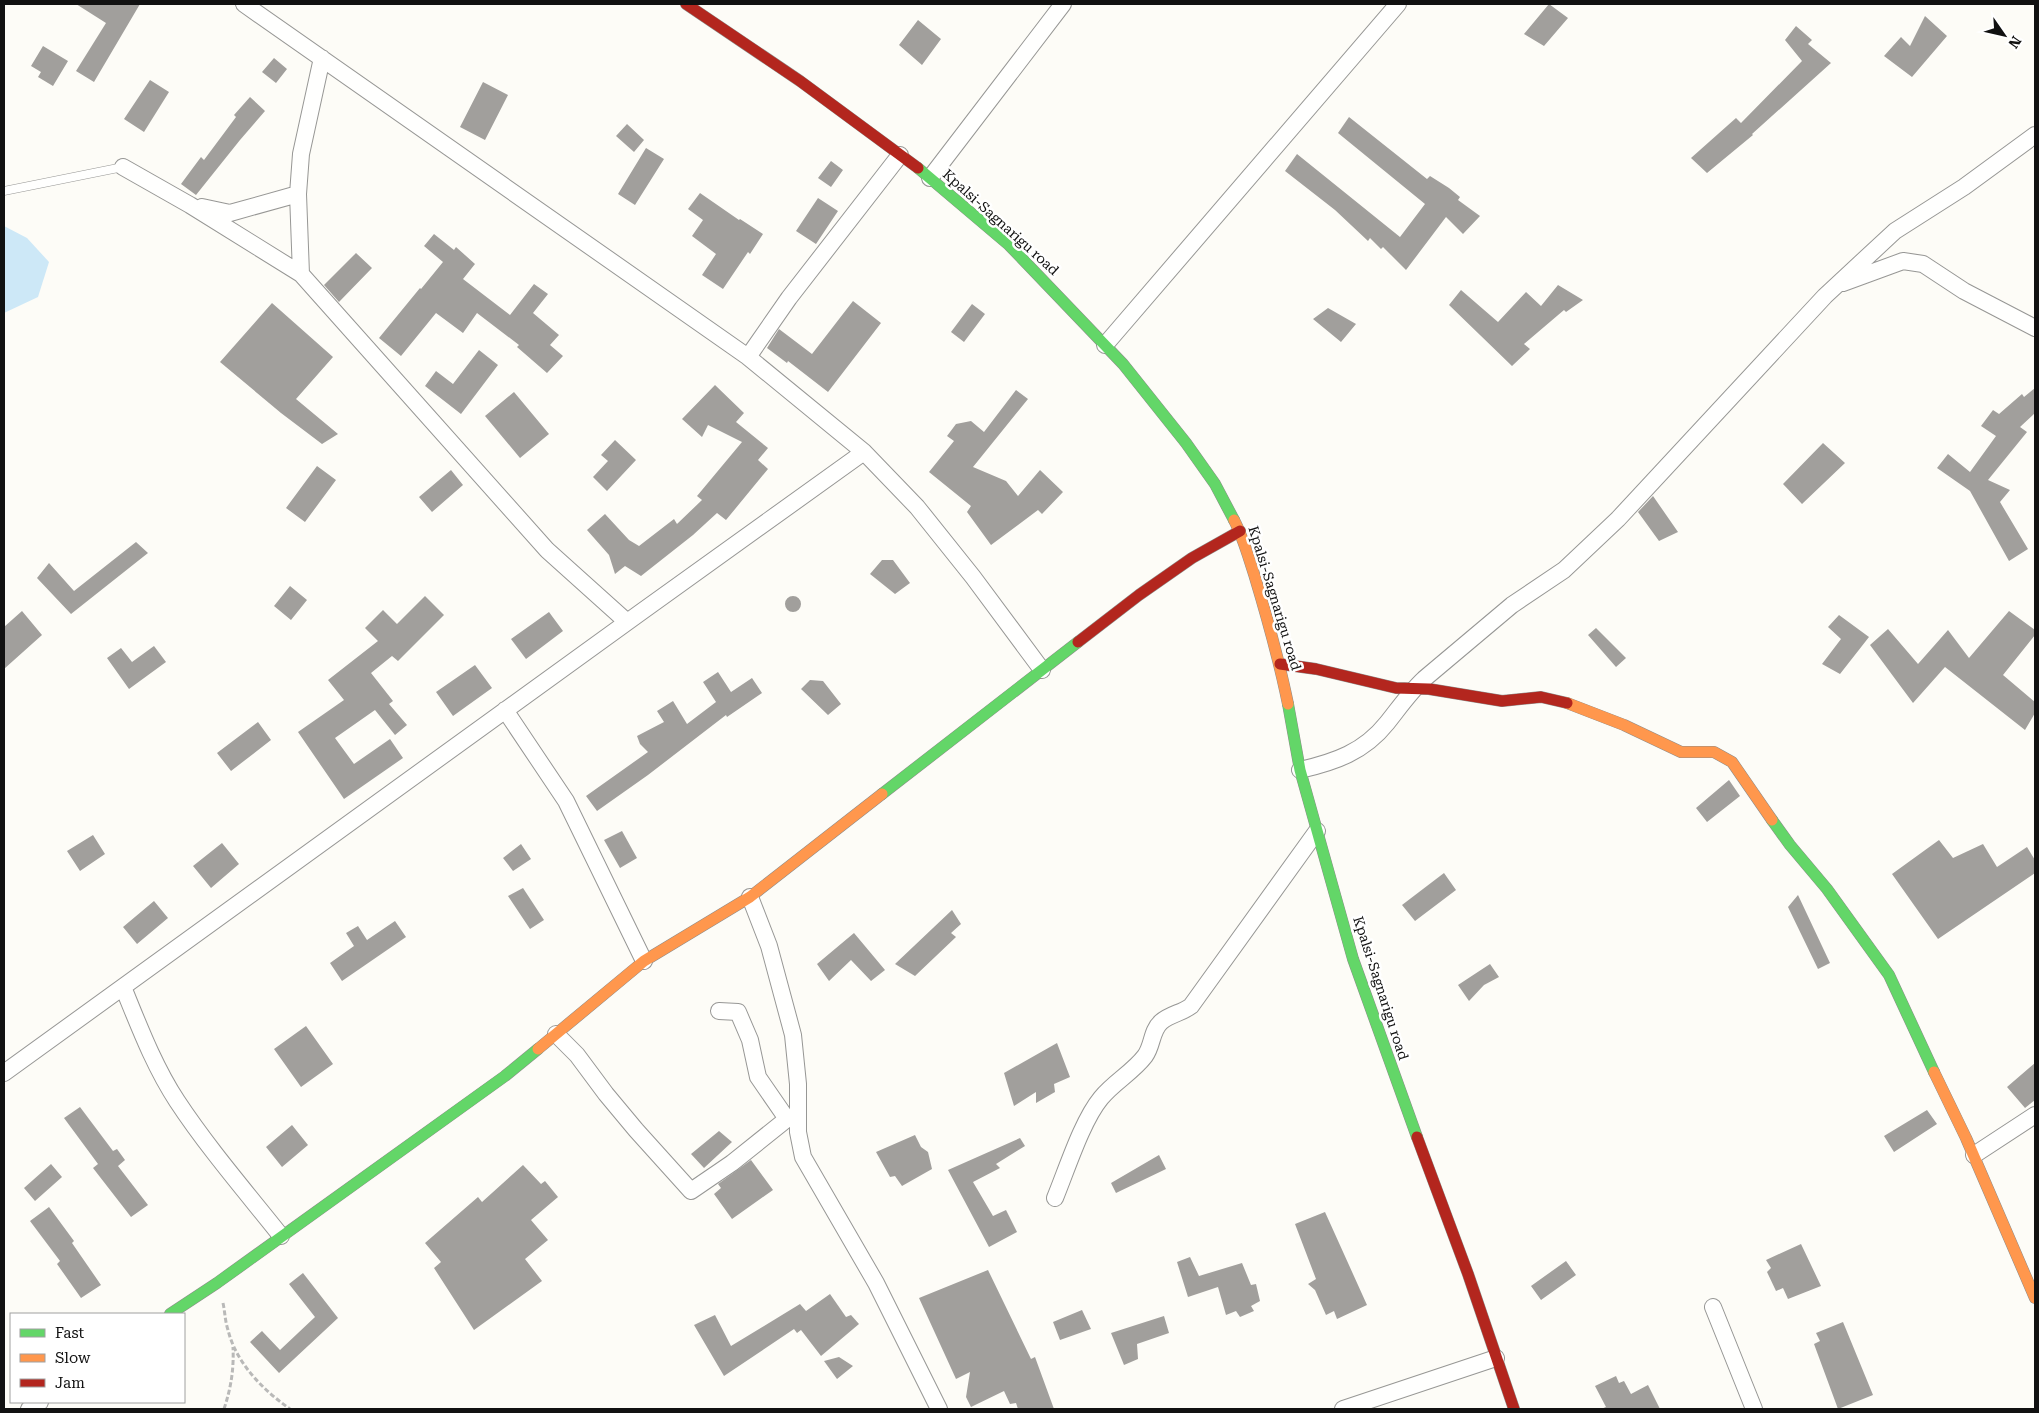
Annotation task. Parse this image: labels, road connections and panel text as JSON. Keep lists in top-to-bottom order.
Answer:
{
  "streets": {
    "street": ["Kpalsi-Sagnarigu road"]
  },
  "legend": ["Fast", "Slow", "Jam"],
  "north": "bottom right"
}
